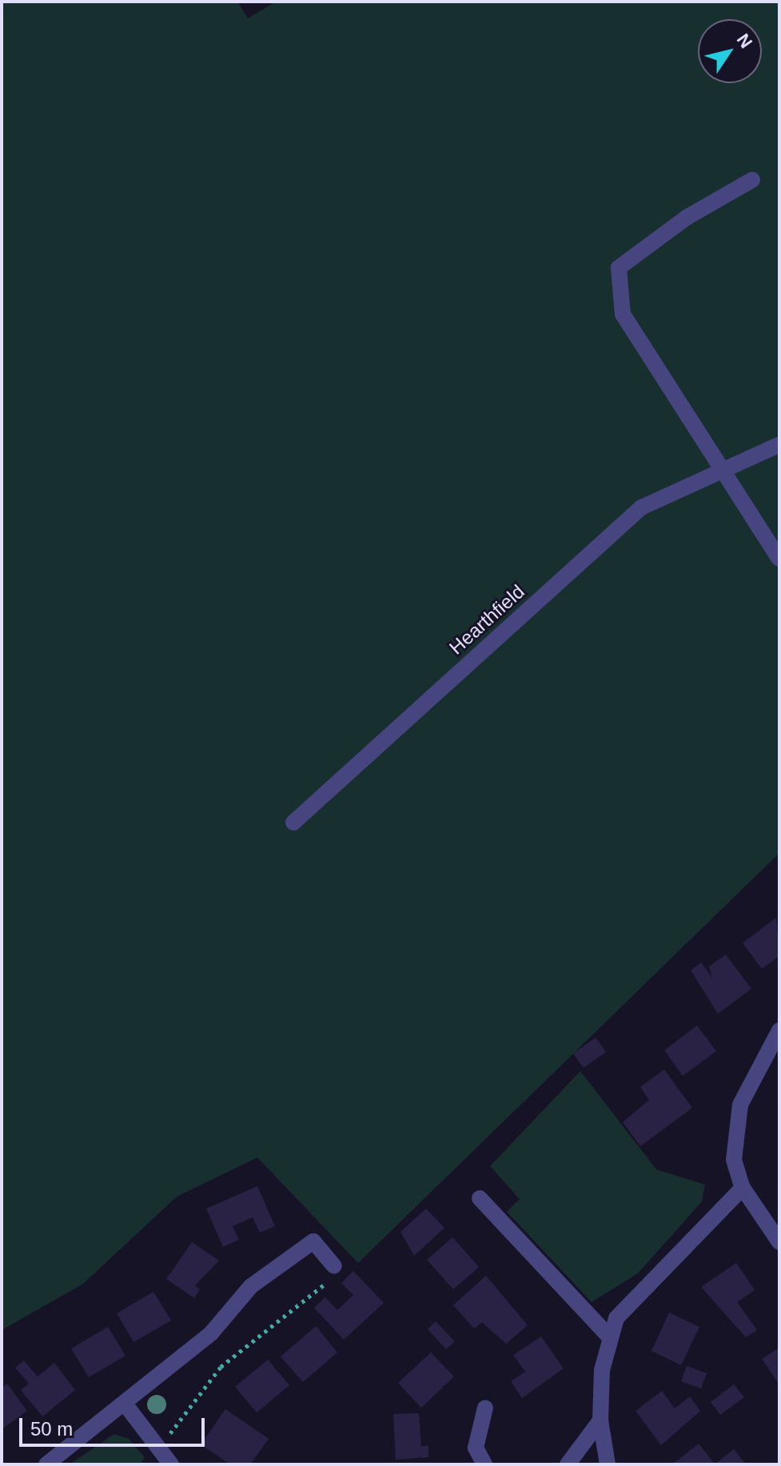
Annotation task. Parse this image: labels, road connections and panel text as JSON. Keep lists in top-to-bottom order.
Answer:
{
  "streets": {
    "street": ["Hearthfield"]
  },
  "scale_bar": "50 m",
  "north": "top right"
}
